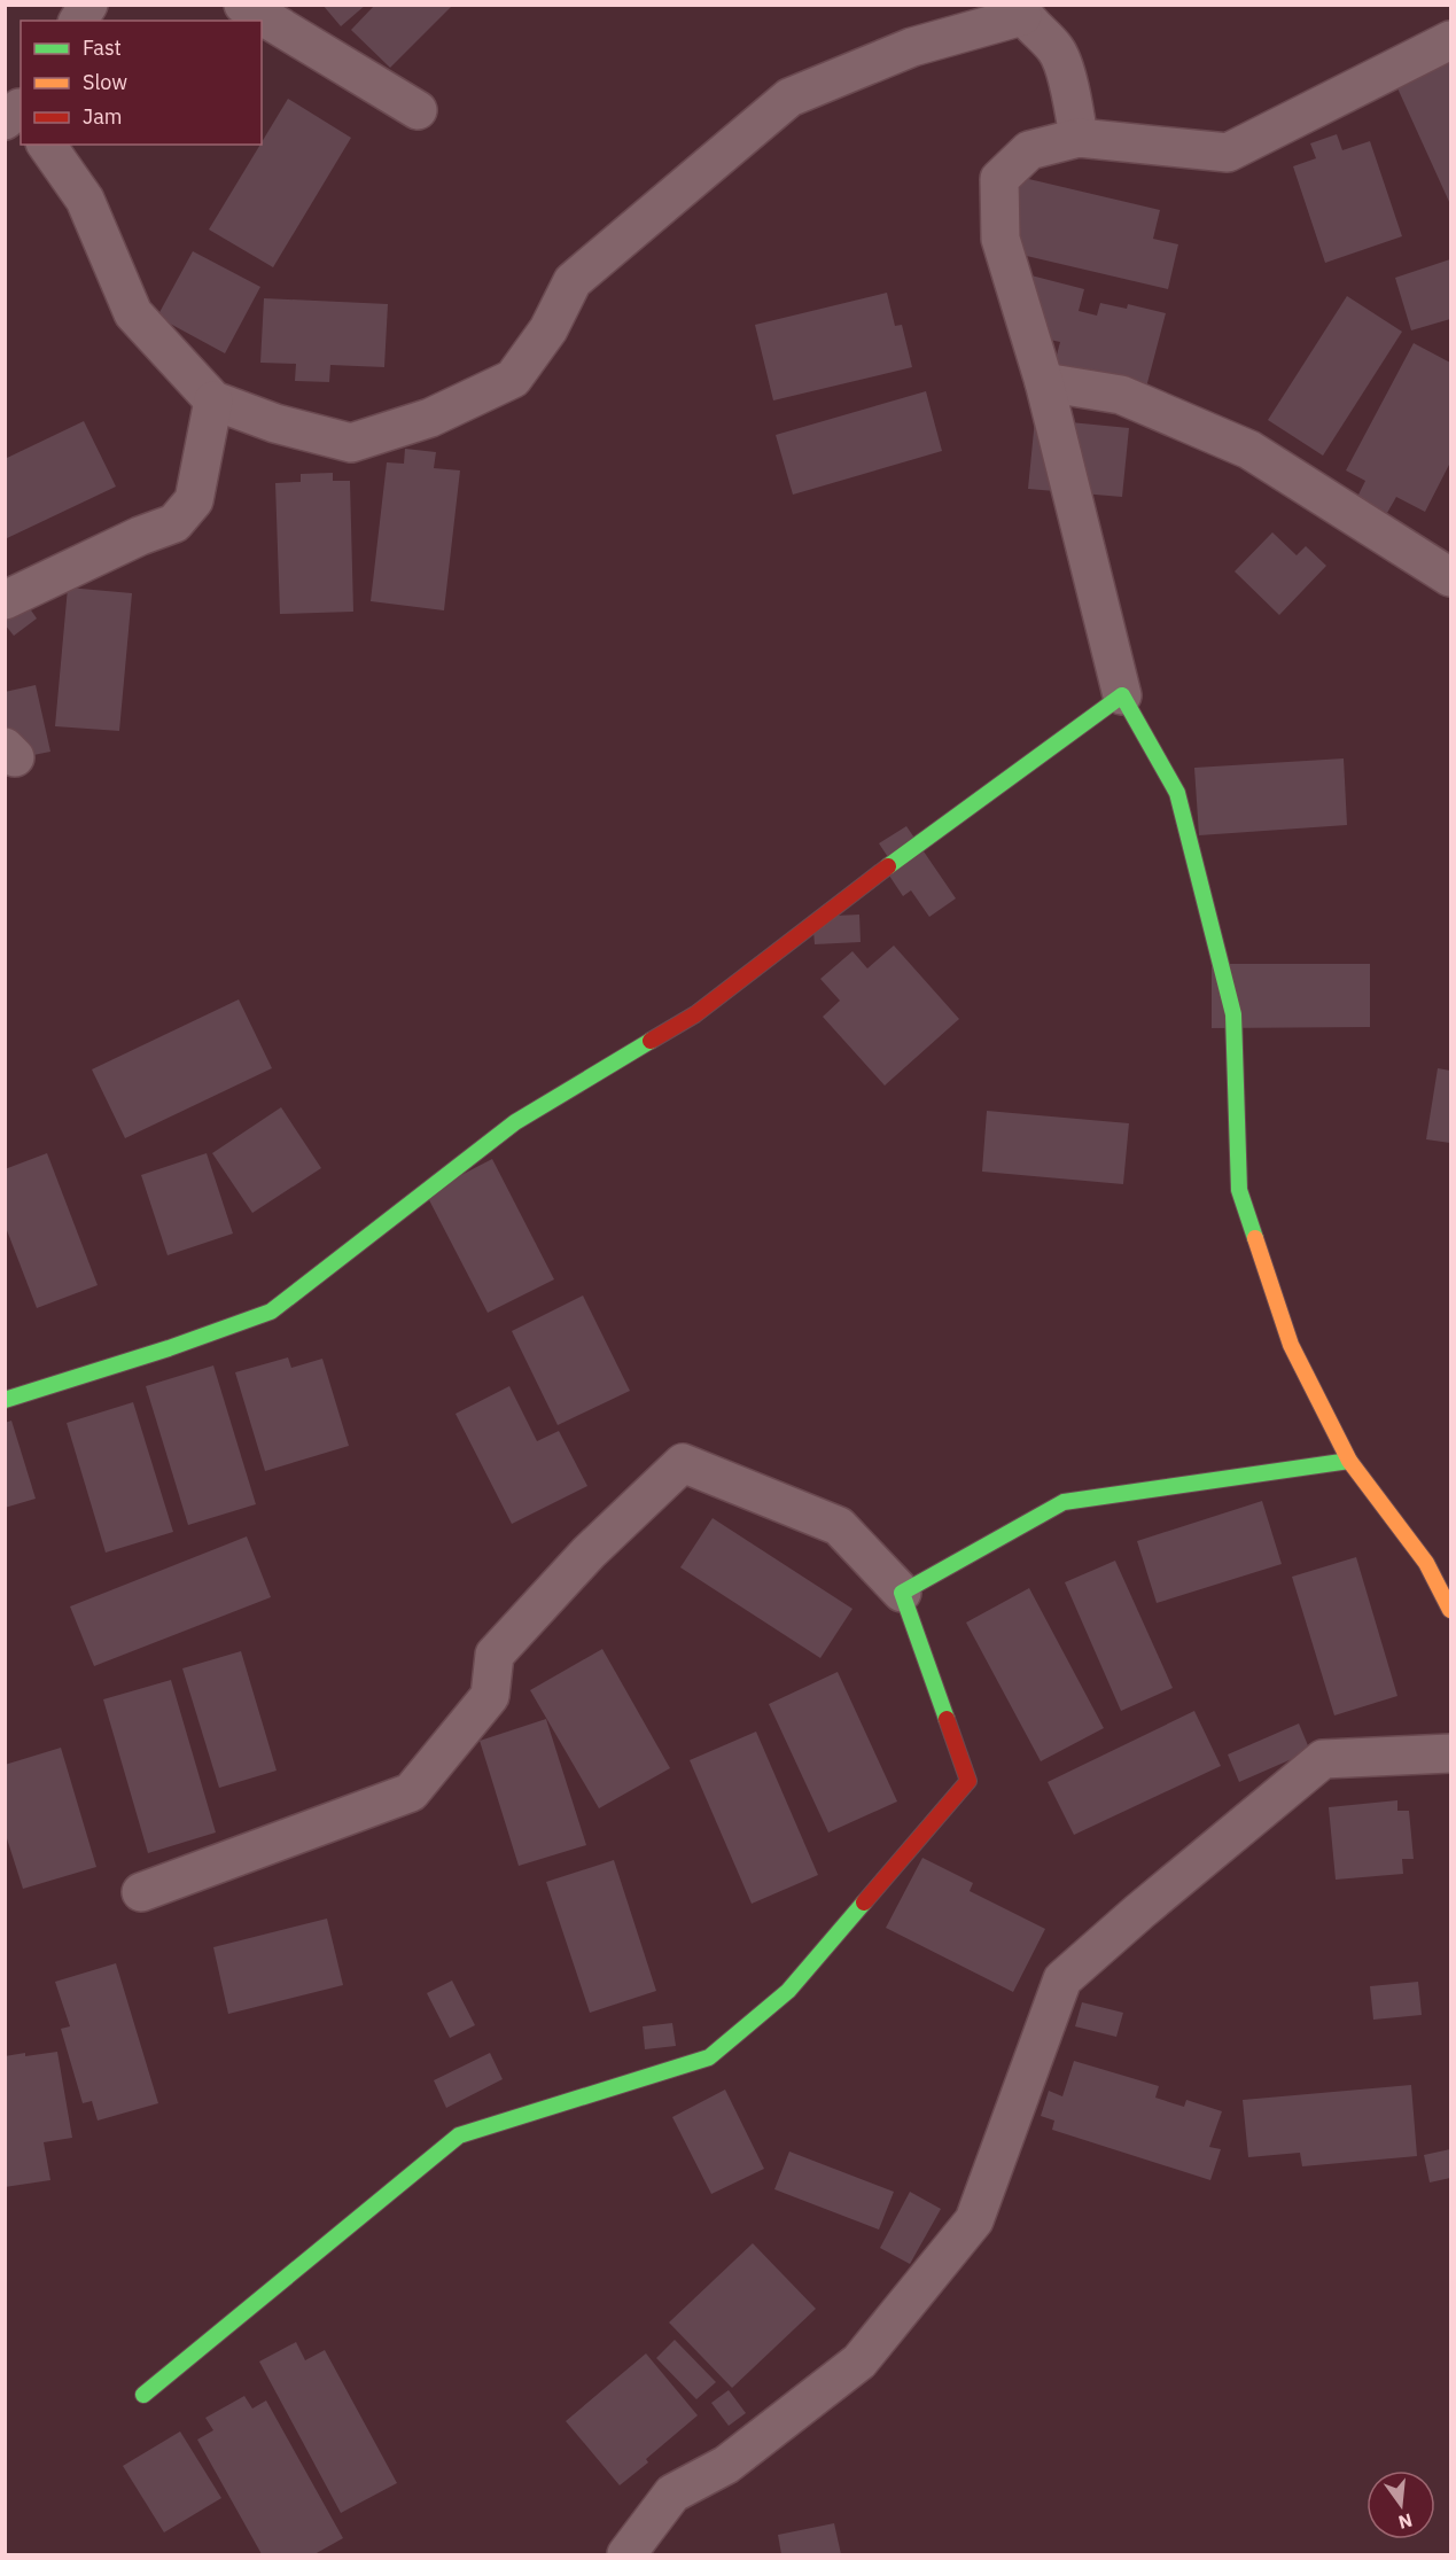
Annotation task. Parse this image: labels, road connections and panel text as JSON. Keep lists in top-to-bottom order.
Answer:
{
  "legend": ["Fast", "Slow", "Jam"],
  "north": "bottom"
}
